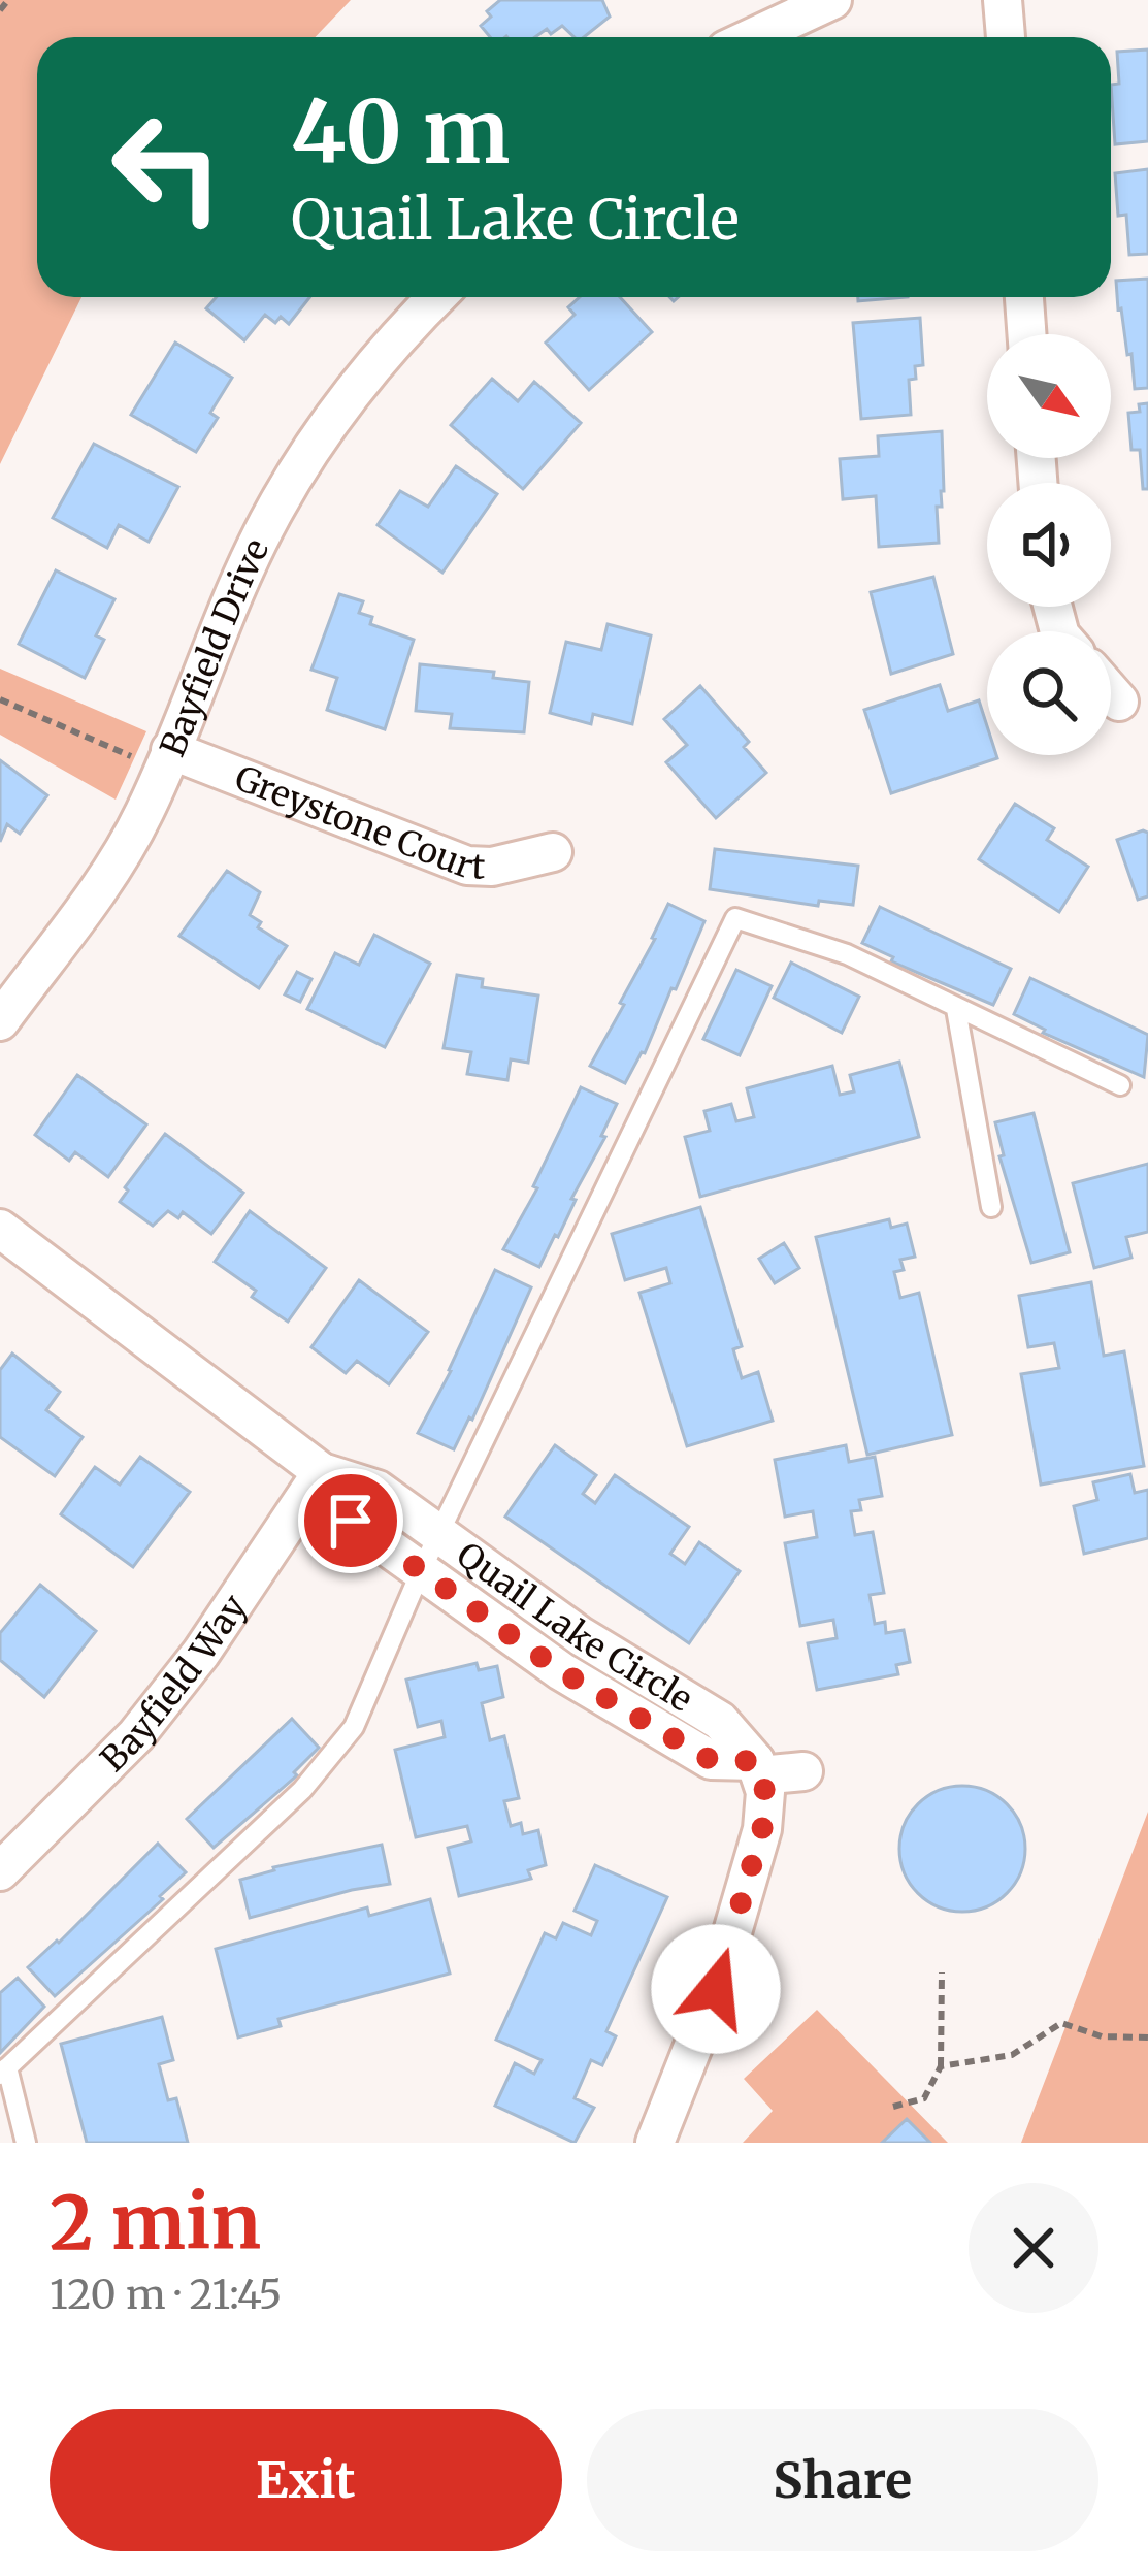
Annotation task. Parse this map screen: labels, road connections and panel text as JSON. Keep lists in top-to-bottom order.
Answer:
{
  "streets": {
    "street": [
      "Bayfield Drive",
      "Greystone Court",
      "Quail Lake Circle",
      "Bayfield Way"
    ]
  },
  "crossings": [
    ["Bayfield Drive", "Greystone Court"],
    ["Quail Lake Circle", "Bayfield Way"]
  ],
  "north": "bottom right",
  "page": {
    "turn": ["40 m", "Quail Lake Circle"],
    "heading": ["2 min", "120 m · 21:45"],
    "buttons": ["Exit", "Share"]
  }
}
